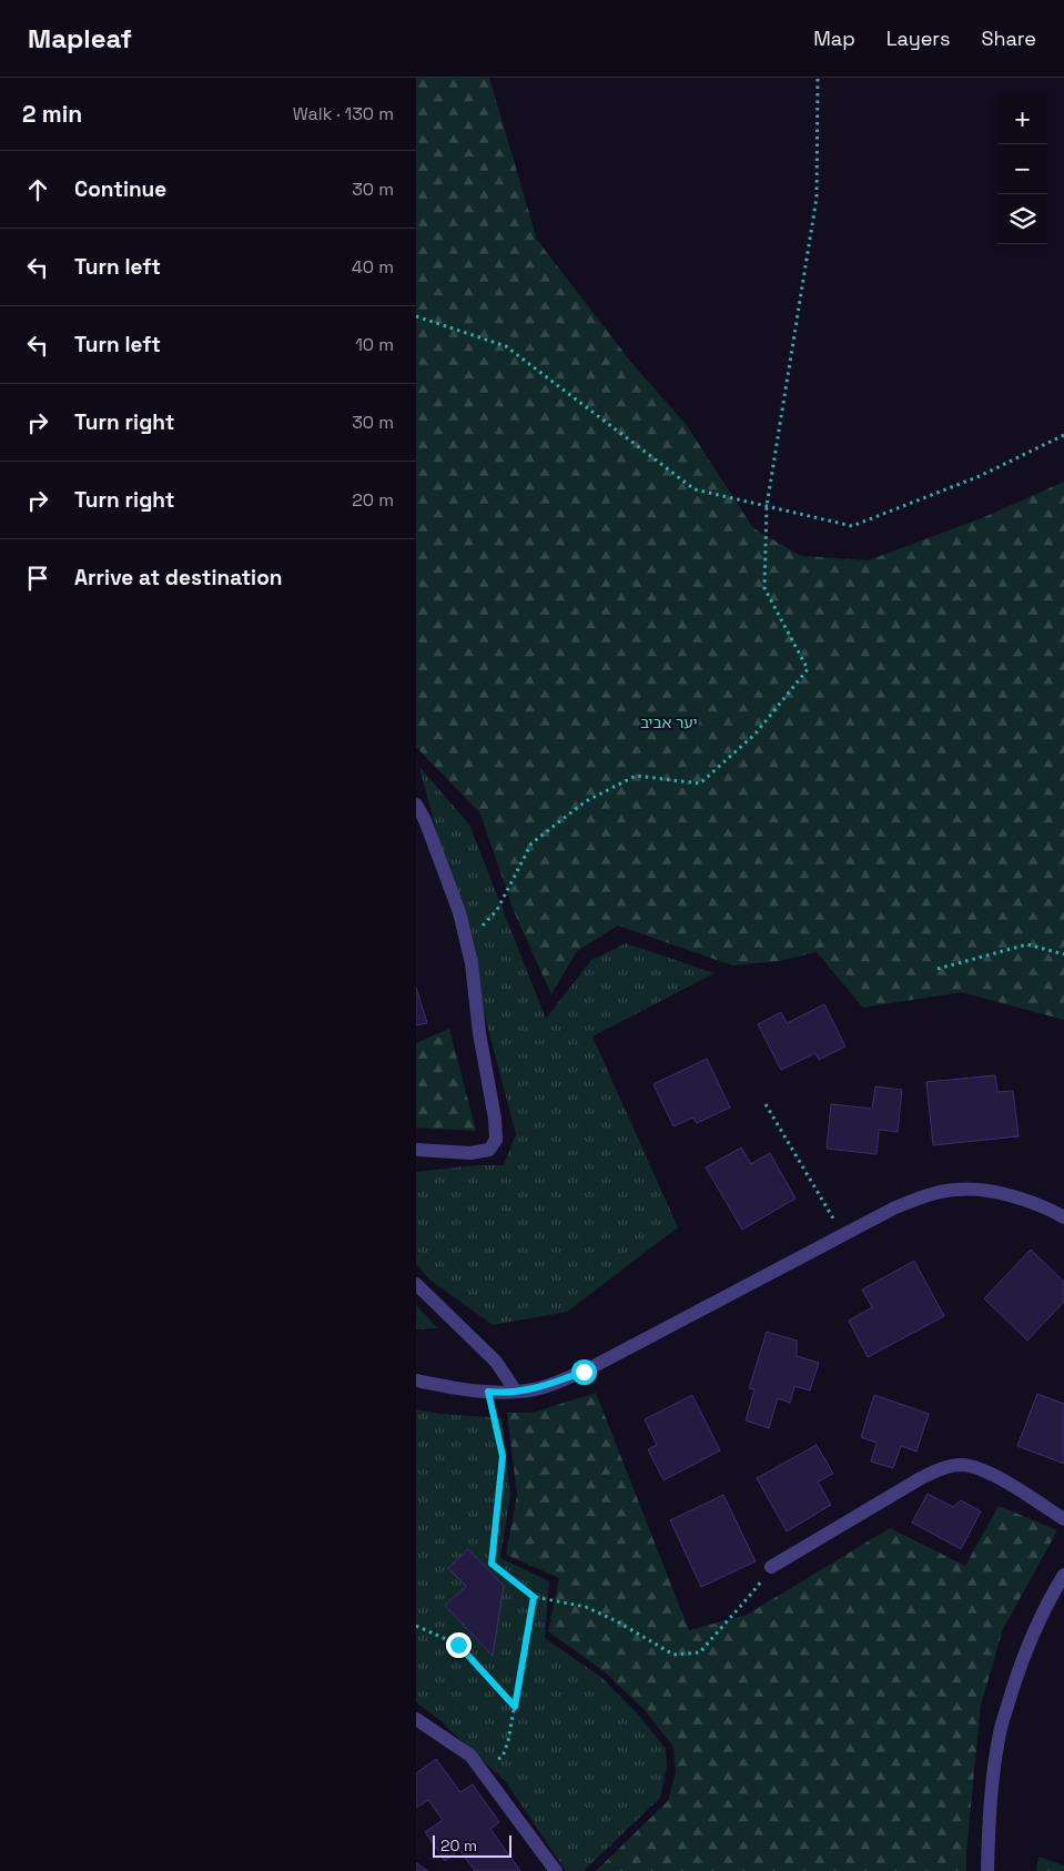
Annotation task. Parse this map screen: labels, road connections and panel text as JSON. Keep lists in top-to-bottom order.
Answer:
{
  "parks": ["יער אביב"],
  "scale_bar": "20 m",
  "page": {
    "header": "Mapleaf",
    "nav": ["Map", "Layers", "Share"],
    "heading": ["2 min", "Walk · 130 m"],
    "map_buttons": ["+", "−"],
    "list": [
      ["Continue", "30 m"],
      ["Turn left", "40 m"],
      ["Turn left", "10 m"],
      ["Turn right", "30 m"],
      ["Turn right", "20 m"],
      "Arrive at destination"
    ],
    "scale": "20 m"
  }
}
